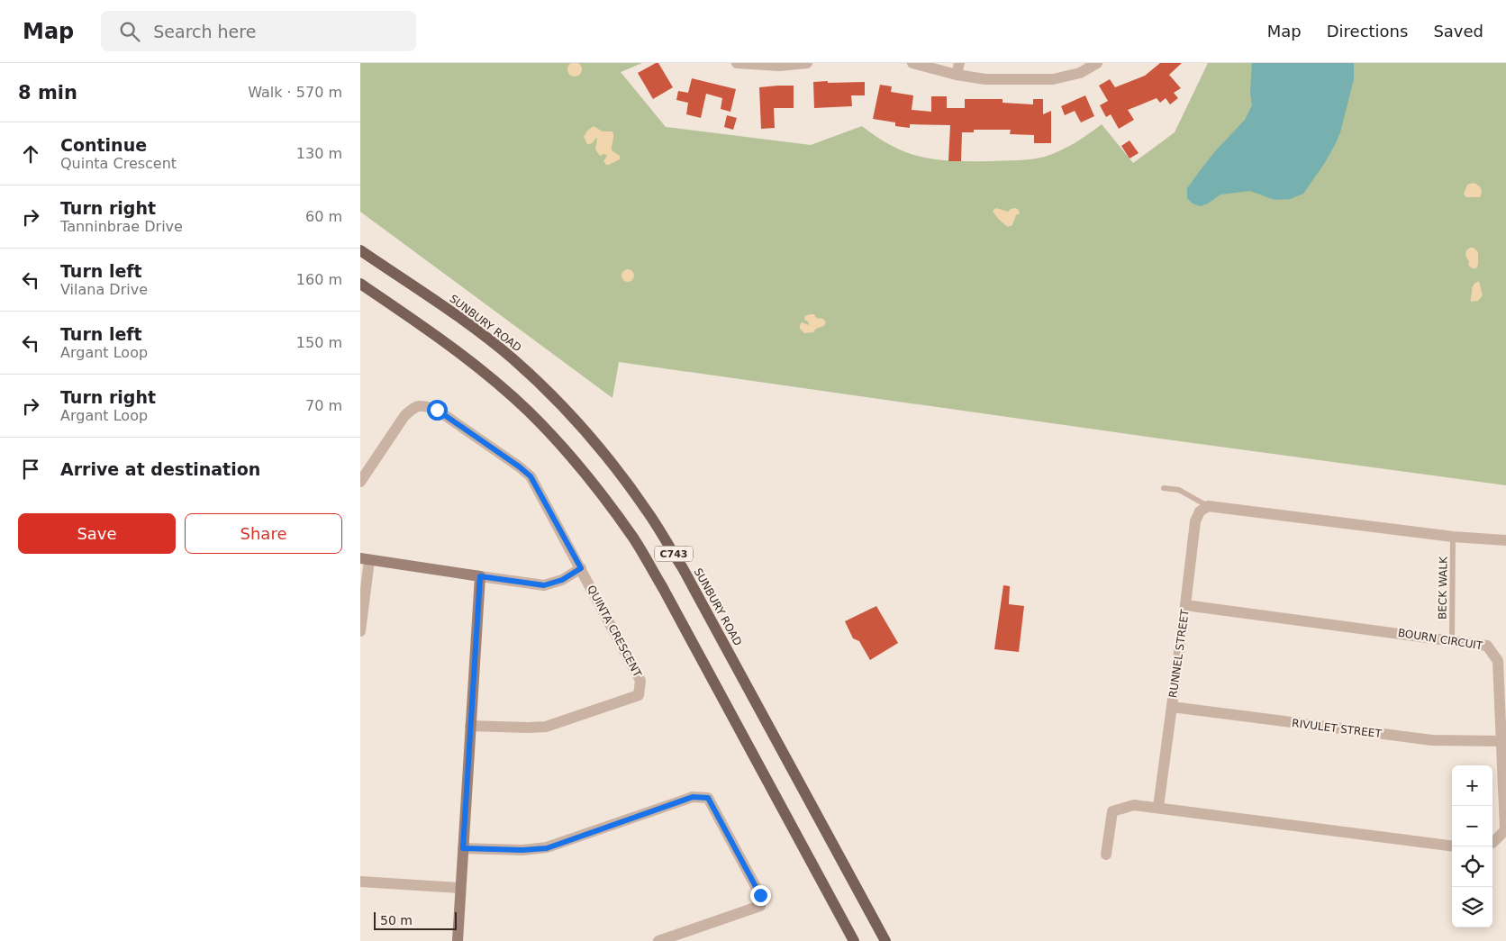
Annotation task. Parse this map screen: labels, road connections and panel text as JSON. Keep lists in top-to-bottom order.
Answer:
{
  "streets": {
    "main road": ["SUNBURY ROAD", "C743"],
    "street": [
      "QUINTA CRESCENT",
      "BOURN CIRCUIT",
      "RUNNEL STREET",
      "RIVULET STREET"
    ],
    "lane": ["BECK WALK"]
  },
  "crossings": [
    ["BECK WALK", "BOURN CIRCUIT"],
    ["BOURN CIRCUIT", "RUNNEL STREET"],
    ["BOURN CIRCUIT", "RIVULET STREET"],
    ["RUNNEL STREET", "RIVULET STREET"]
  ],
  "scale_bar": "50 m",
  "page": {
    "header": "Map",
    "search": "Search here",
    "nav": ["Map", "Directions", "Saved"],
    "heading": ["8 min", "Walk · 570 m"],
    "list": [
      ["Continue", "Quinta Crescent", "130 m"],
      ["Turn right", "Tanninbrae Drive", "60 m"],
      ["Turn left", "Vilana Drive", "160 m"],
      ["Turn left", "Argant Loop", "150 m"],
      ["Turn right", "Argant Loop", "70 m"],
      "Arrive at destination"
    ],
    "buttons": ["Save", "Share"],
    "map_buttons": ["+", "−"],
    "scale": "50 m"
  }
}
